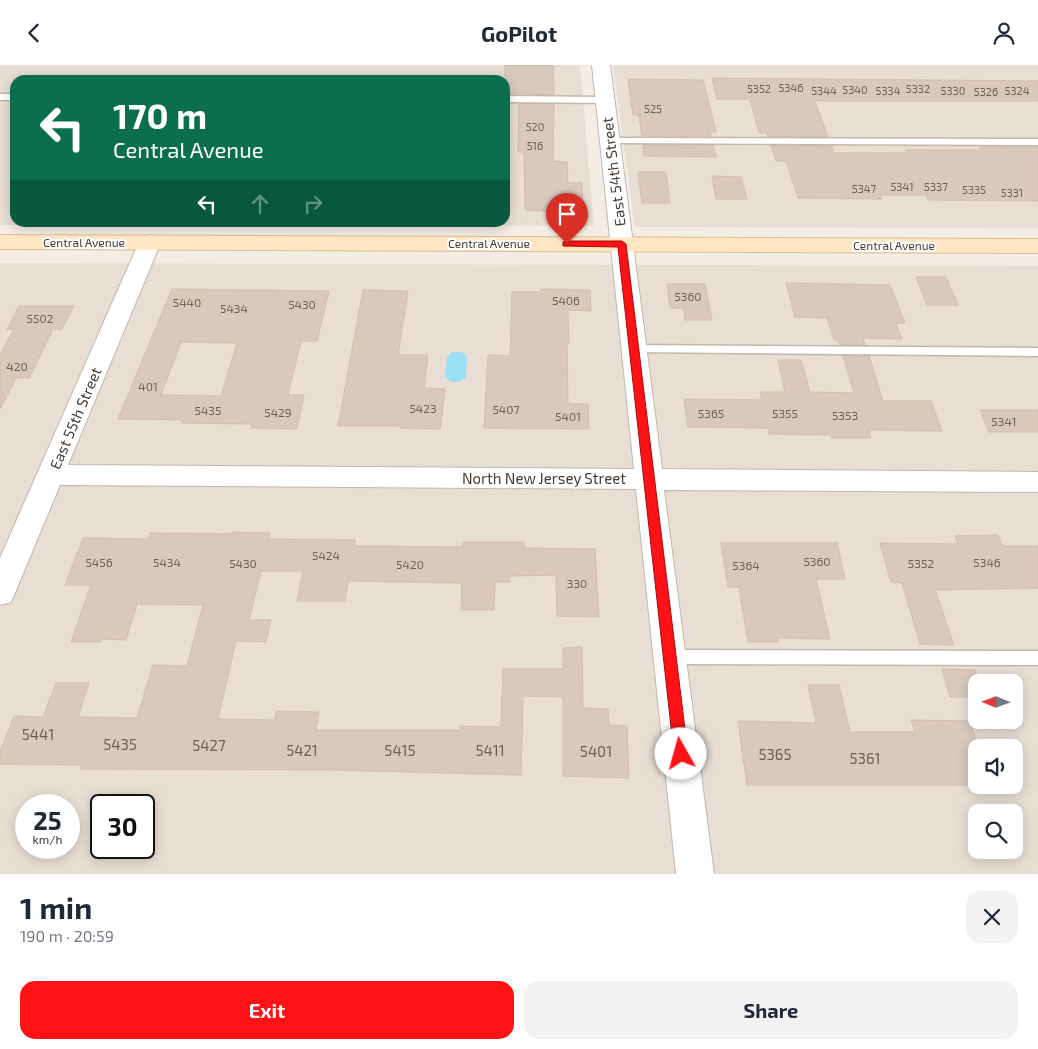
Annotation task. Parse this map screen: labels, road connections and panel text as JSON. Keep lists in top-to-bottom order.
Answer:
{
  "streets": {
    "main road": ["Central Avenue"],
    "street": ["East 54th Street", "East 55th Street", "North New Jersey Street"]
  },
  "crossings": [
    ["East 54th Street", "Central Avenue"],
    ["East 54th Street", "North New Jersey Street"],
    ["Central Avenue", "East 55th Street"],
    ["East 55th Street", "North New Jersey Street"]
  ],
  "house_numbers": [
    "5346",
    "5352",
    "5332",
    "5340",
    "5344",
    "5334",
    "5330",
    "5324",
    "5326",
    "525",
    "520",
    "516",
    "5341",
    "5337",
    "5347",
    "5335",
    "5331",
    "5360",
    "5406",
    "5440",
    "5430",
    "5434",
    "5502",
    "420",
    "401",
    "5423",
    "5407",
    "5435",
    "5429",
    "5365",
    "5355",
    "5353",
    "5401",
    "5341",
    "5424",
    "5360",
    "5456",
    "5434",
    "5346",
    "5430",
    "5352",
    "5420",
    "5364",
    "330",
    "5441",
    "5435",
    "5427",
    "5421",
    "5415",
    "5411",
    "5401",
    "5365",
    "5361"
  ],
  "north": "left",
  "page": {
    "header": "GoPilot",
    "turn": ["170 m", "Central Avenue"],
    "speed": "25 km/h",
    "limit": "30",
    "heading": ["1 min", "190 m · 20:59"],
    "buttons": ["Exit", "Share"]
  }
}
